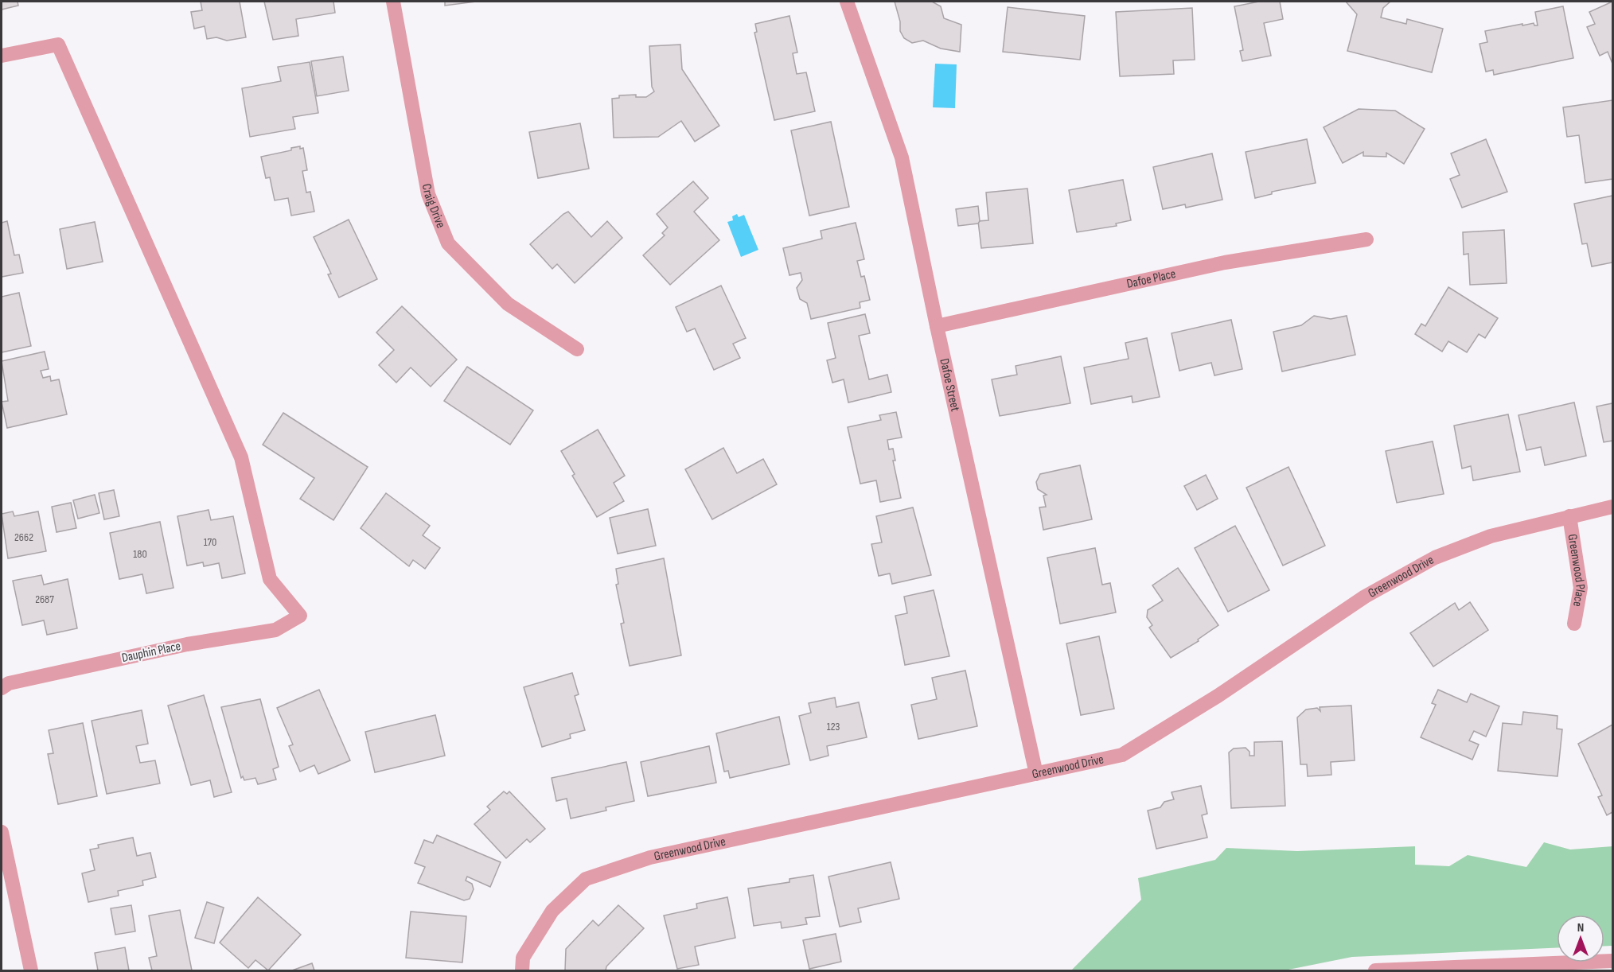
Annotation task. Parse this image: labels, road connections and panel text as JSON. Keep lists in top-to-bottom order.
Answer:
{
  "streets": {
    "street": [
      "Craig Drive",
      "Dafoe Place",
      "Dafoe Street",
      "Greenwood Place",
      "Greenwood Drive",
      "Dauphin Place"
    ]
  },
  "crossings": [
    ["Dafoe Place", "Dafoe Street"],
    ["Dafoe Street", "Greenwood Drive"],
    ["Greenwood Place", "Greenwood Drive"]
  ],
  "house_numbers": [
    "2662",
    "170",
    "180",
    "2687",
    "123"
  ],
  "north": "top"
}
